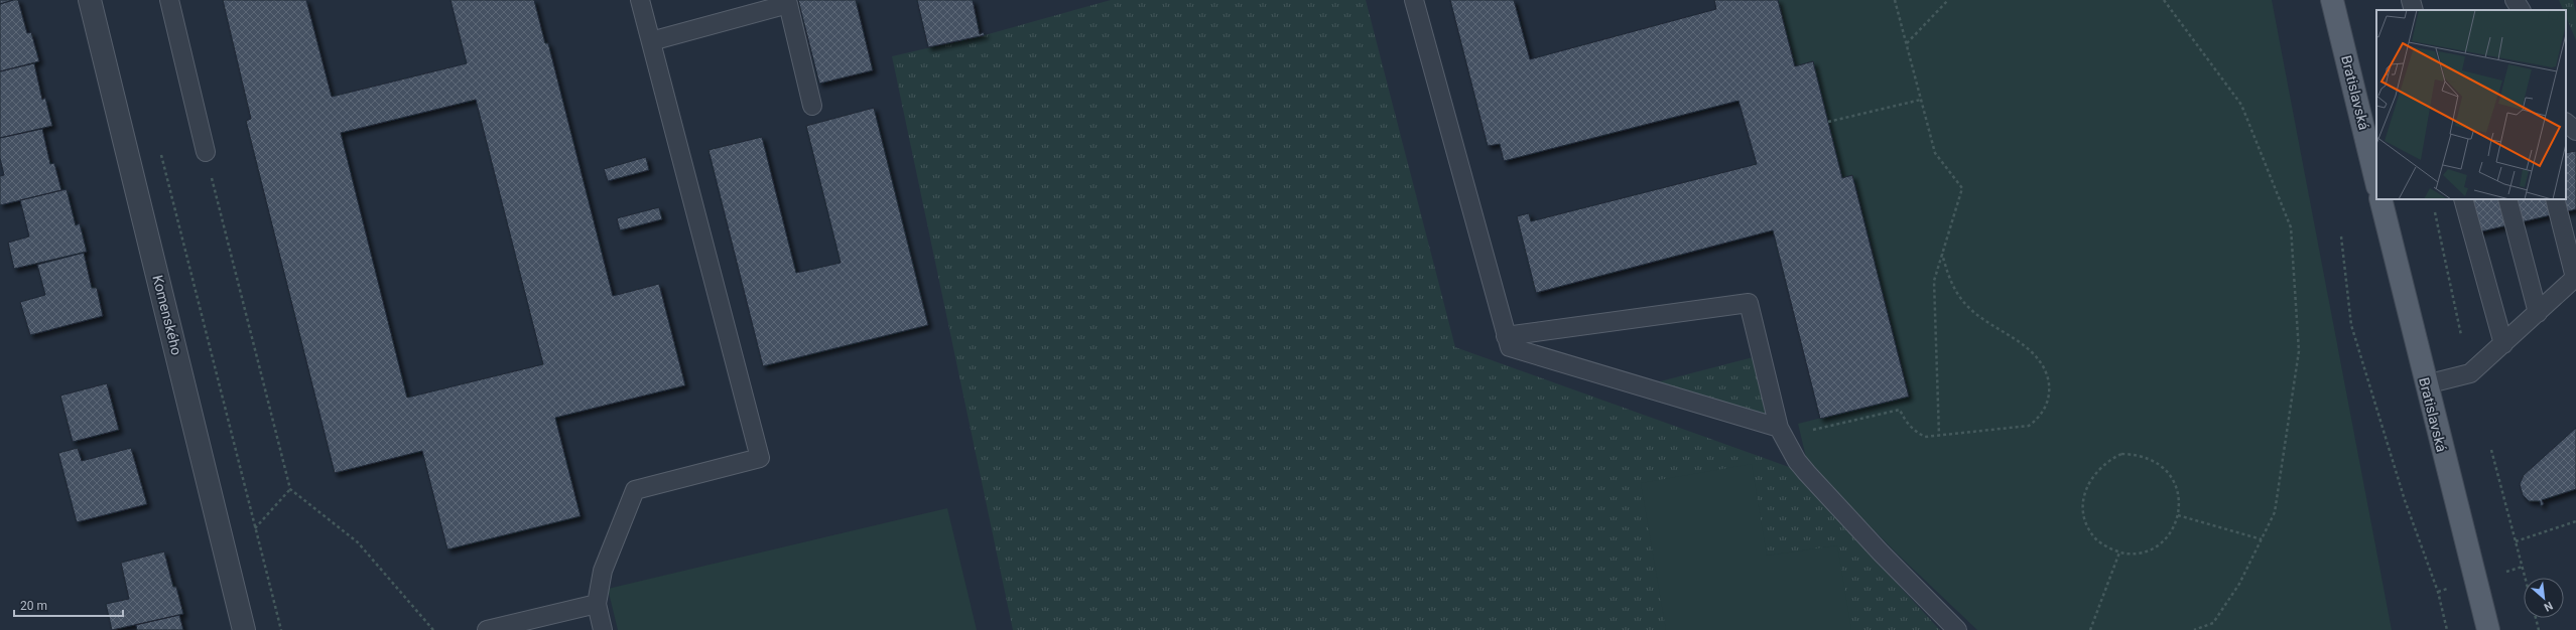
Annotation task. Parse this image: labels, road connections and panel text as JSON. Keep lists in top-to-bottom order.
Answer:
{
  "streets": {
    "main road": ["Bratislavská"],
    "street": ["Komenského"]
  },
  "scale_bar": "20 m",
  "north": "bottom right"
}
